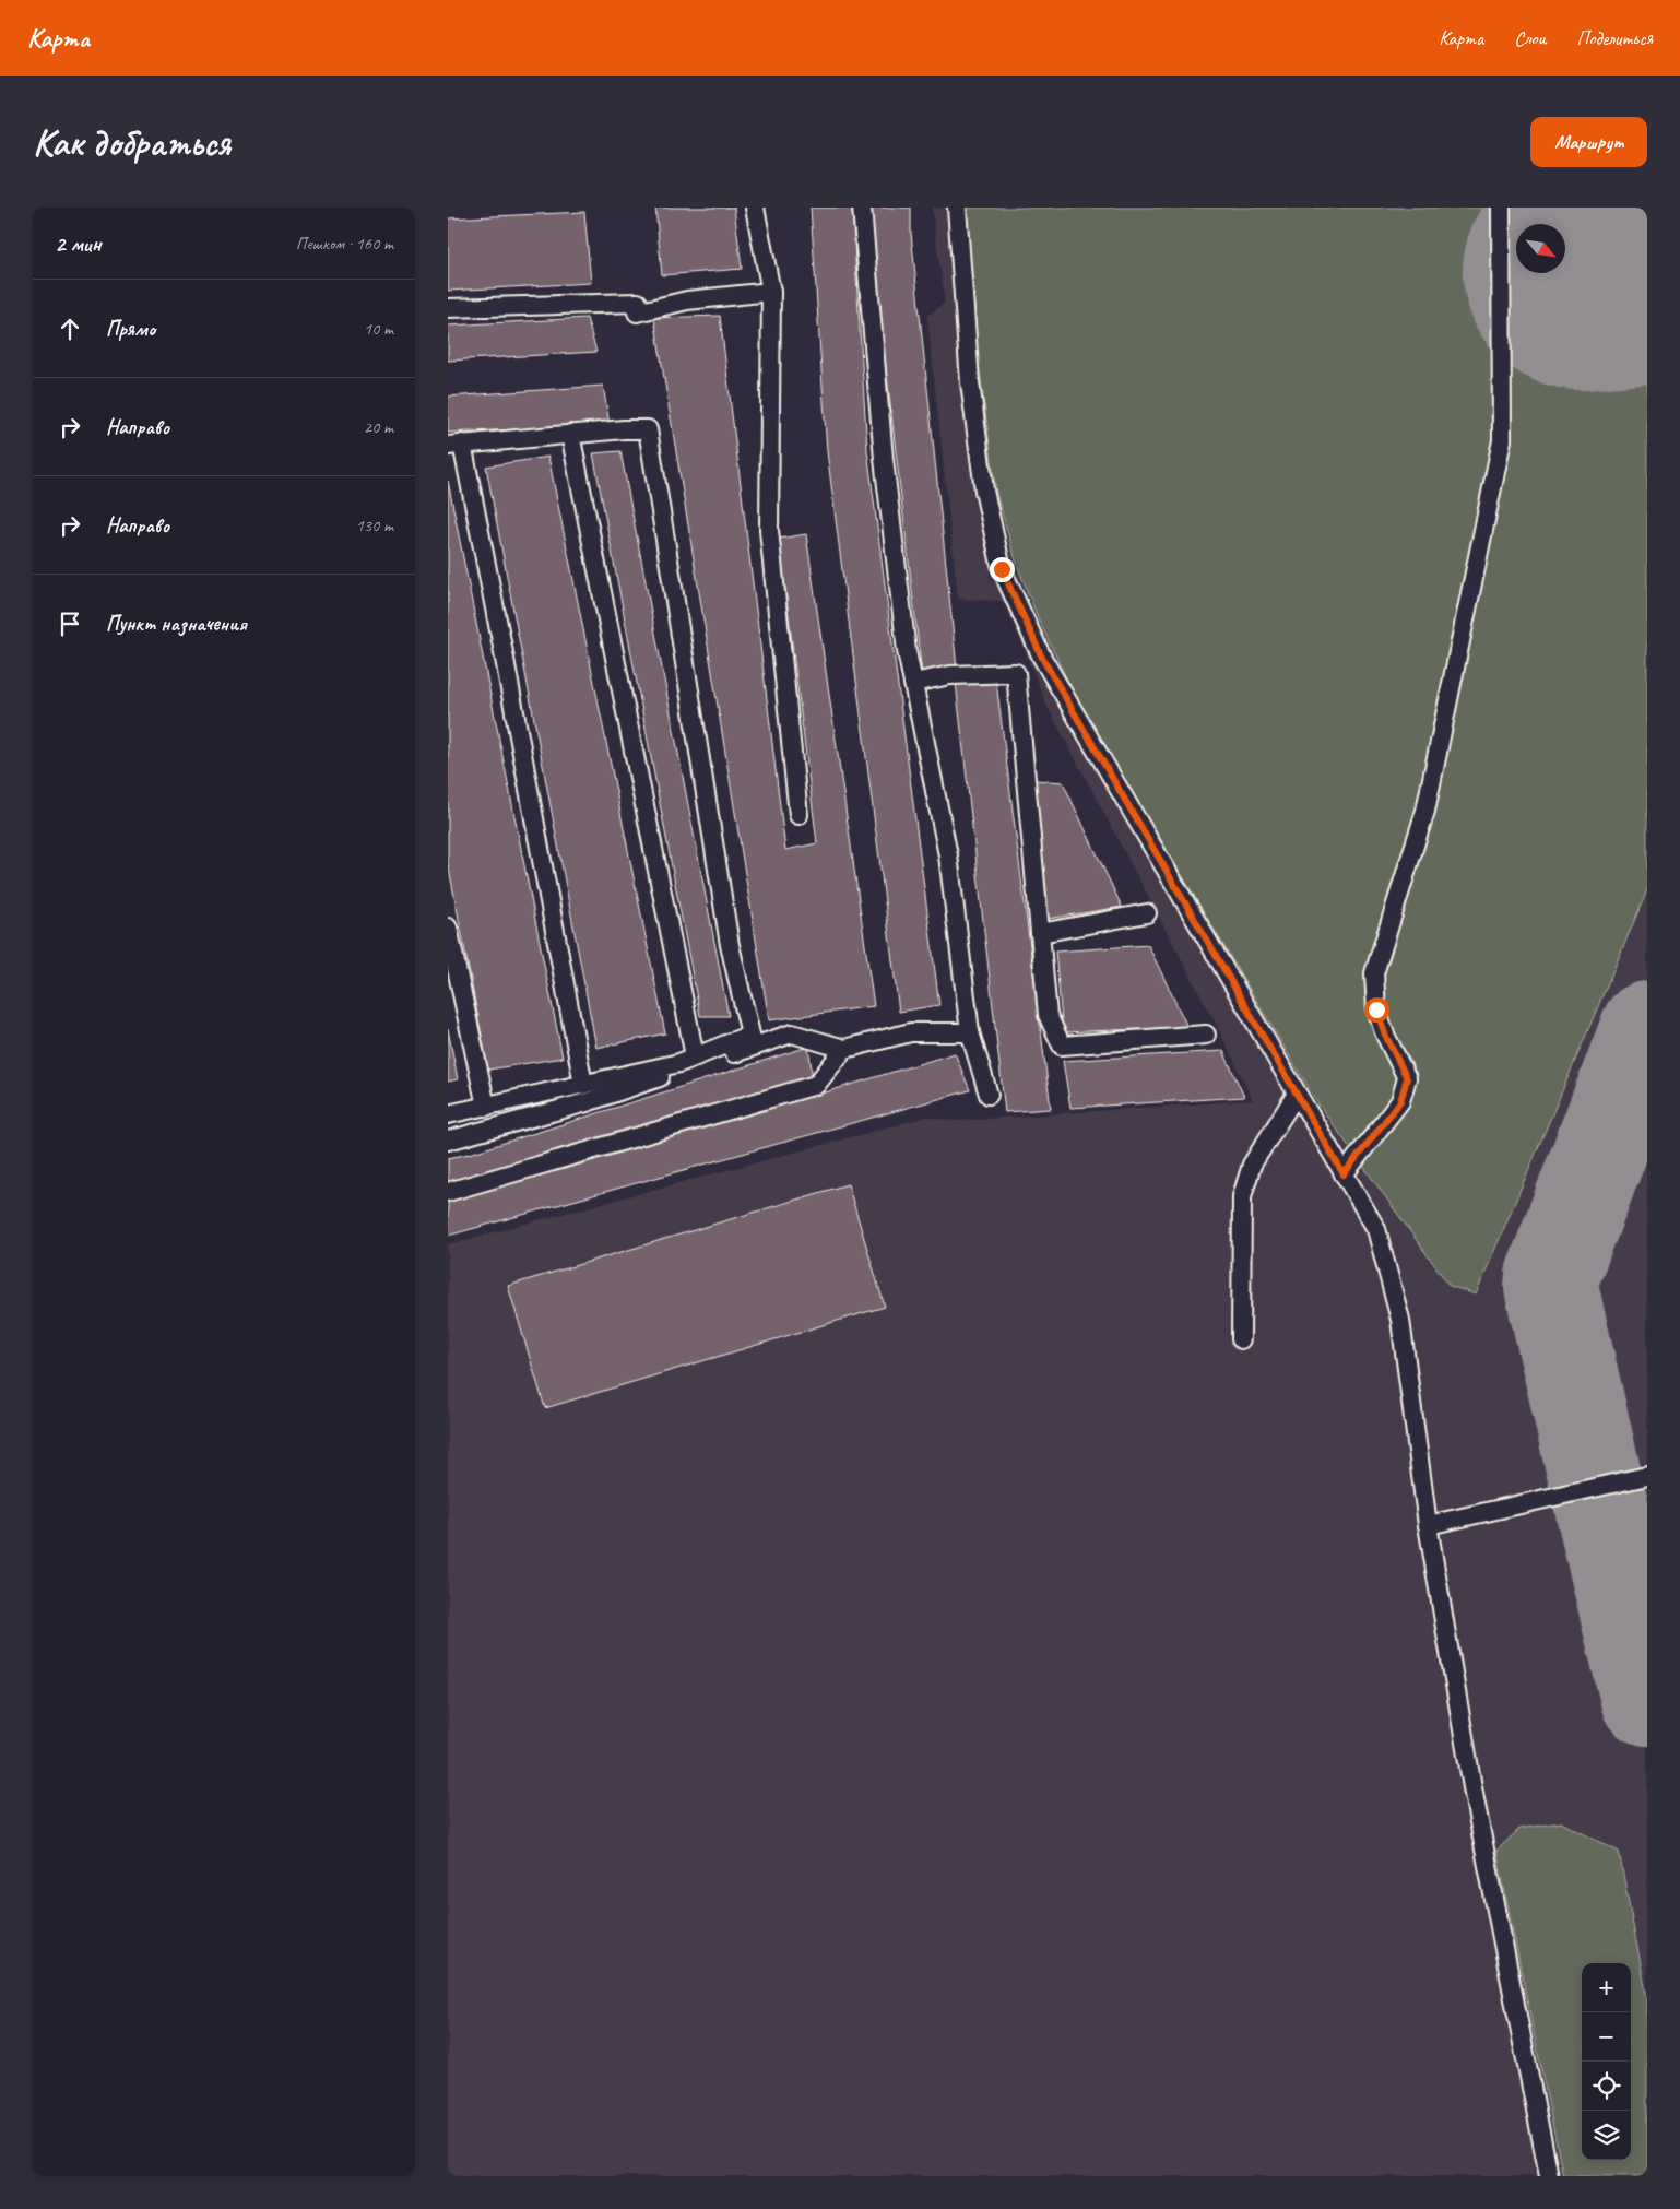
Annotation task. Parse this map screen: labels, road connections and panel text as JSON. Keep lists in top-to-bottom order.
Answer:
{
  "north": "bottom right",
  "page": {
    "header": "Карта",
    "nav": ["Карта", "Слои", "Поделиться"],
    "buttons": "Маршрут",
    "title": "Как добраться",
    "heading": ["2 мин", "Пешком · 160 m"],
    "list": [
      ["Прямо", "10 m"],
      ["Направо", "20 m"],
      ["Направо", "130 m"],
      "Пункт назначения"
    ],
    "map_buttons": ["+", "−"]
  }
}
